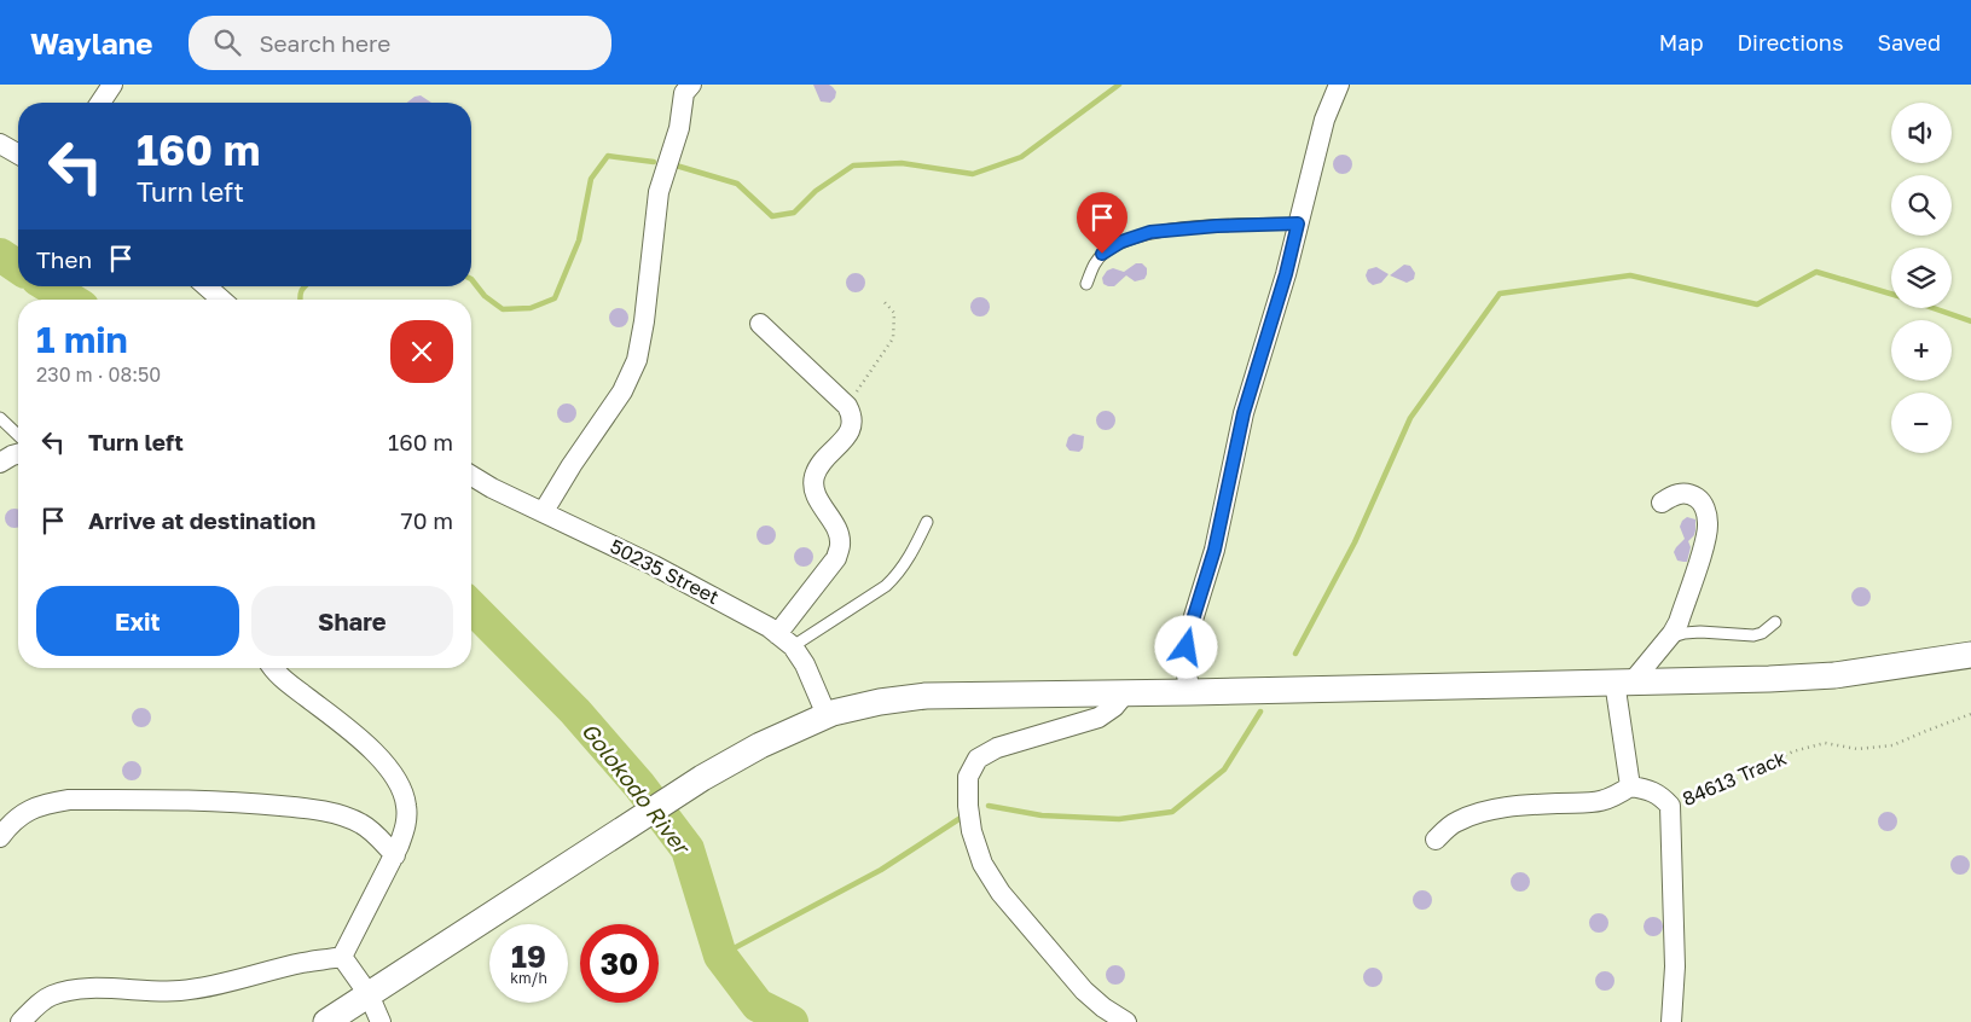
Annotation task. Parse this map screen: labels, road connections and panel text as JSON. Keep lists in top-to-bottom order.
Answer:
{
  "streets": {
    "street": ["50235 Street", "84613 Track"]
  },
  "water": ["Golokodo River"],
  "page": {
    "header": "Waylane",
    "search": "Search here",
    "nav": ["Map", "Directions", "Saved"],
    "map_buttons": ["+", "−"],
    "turn": ["160 m", "Turn left"],
    "then": "Then",
    "heading": ["1 min", "230 m · 08:50"],
    "list": [
      {
        "name": "Turn left",
        "value": "160 m"
      },
      {
        "name": "Arrive at destination",
        "value": "70 m"
      }
    ],
    "buttons": ["Exit", "Share"],
    "speed": "19 km/h",
    "limit": "30"
  }
}
